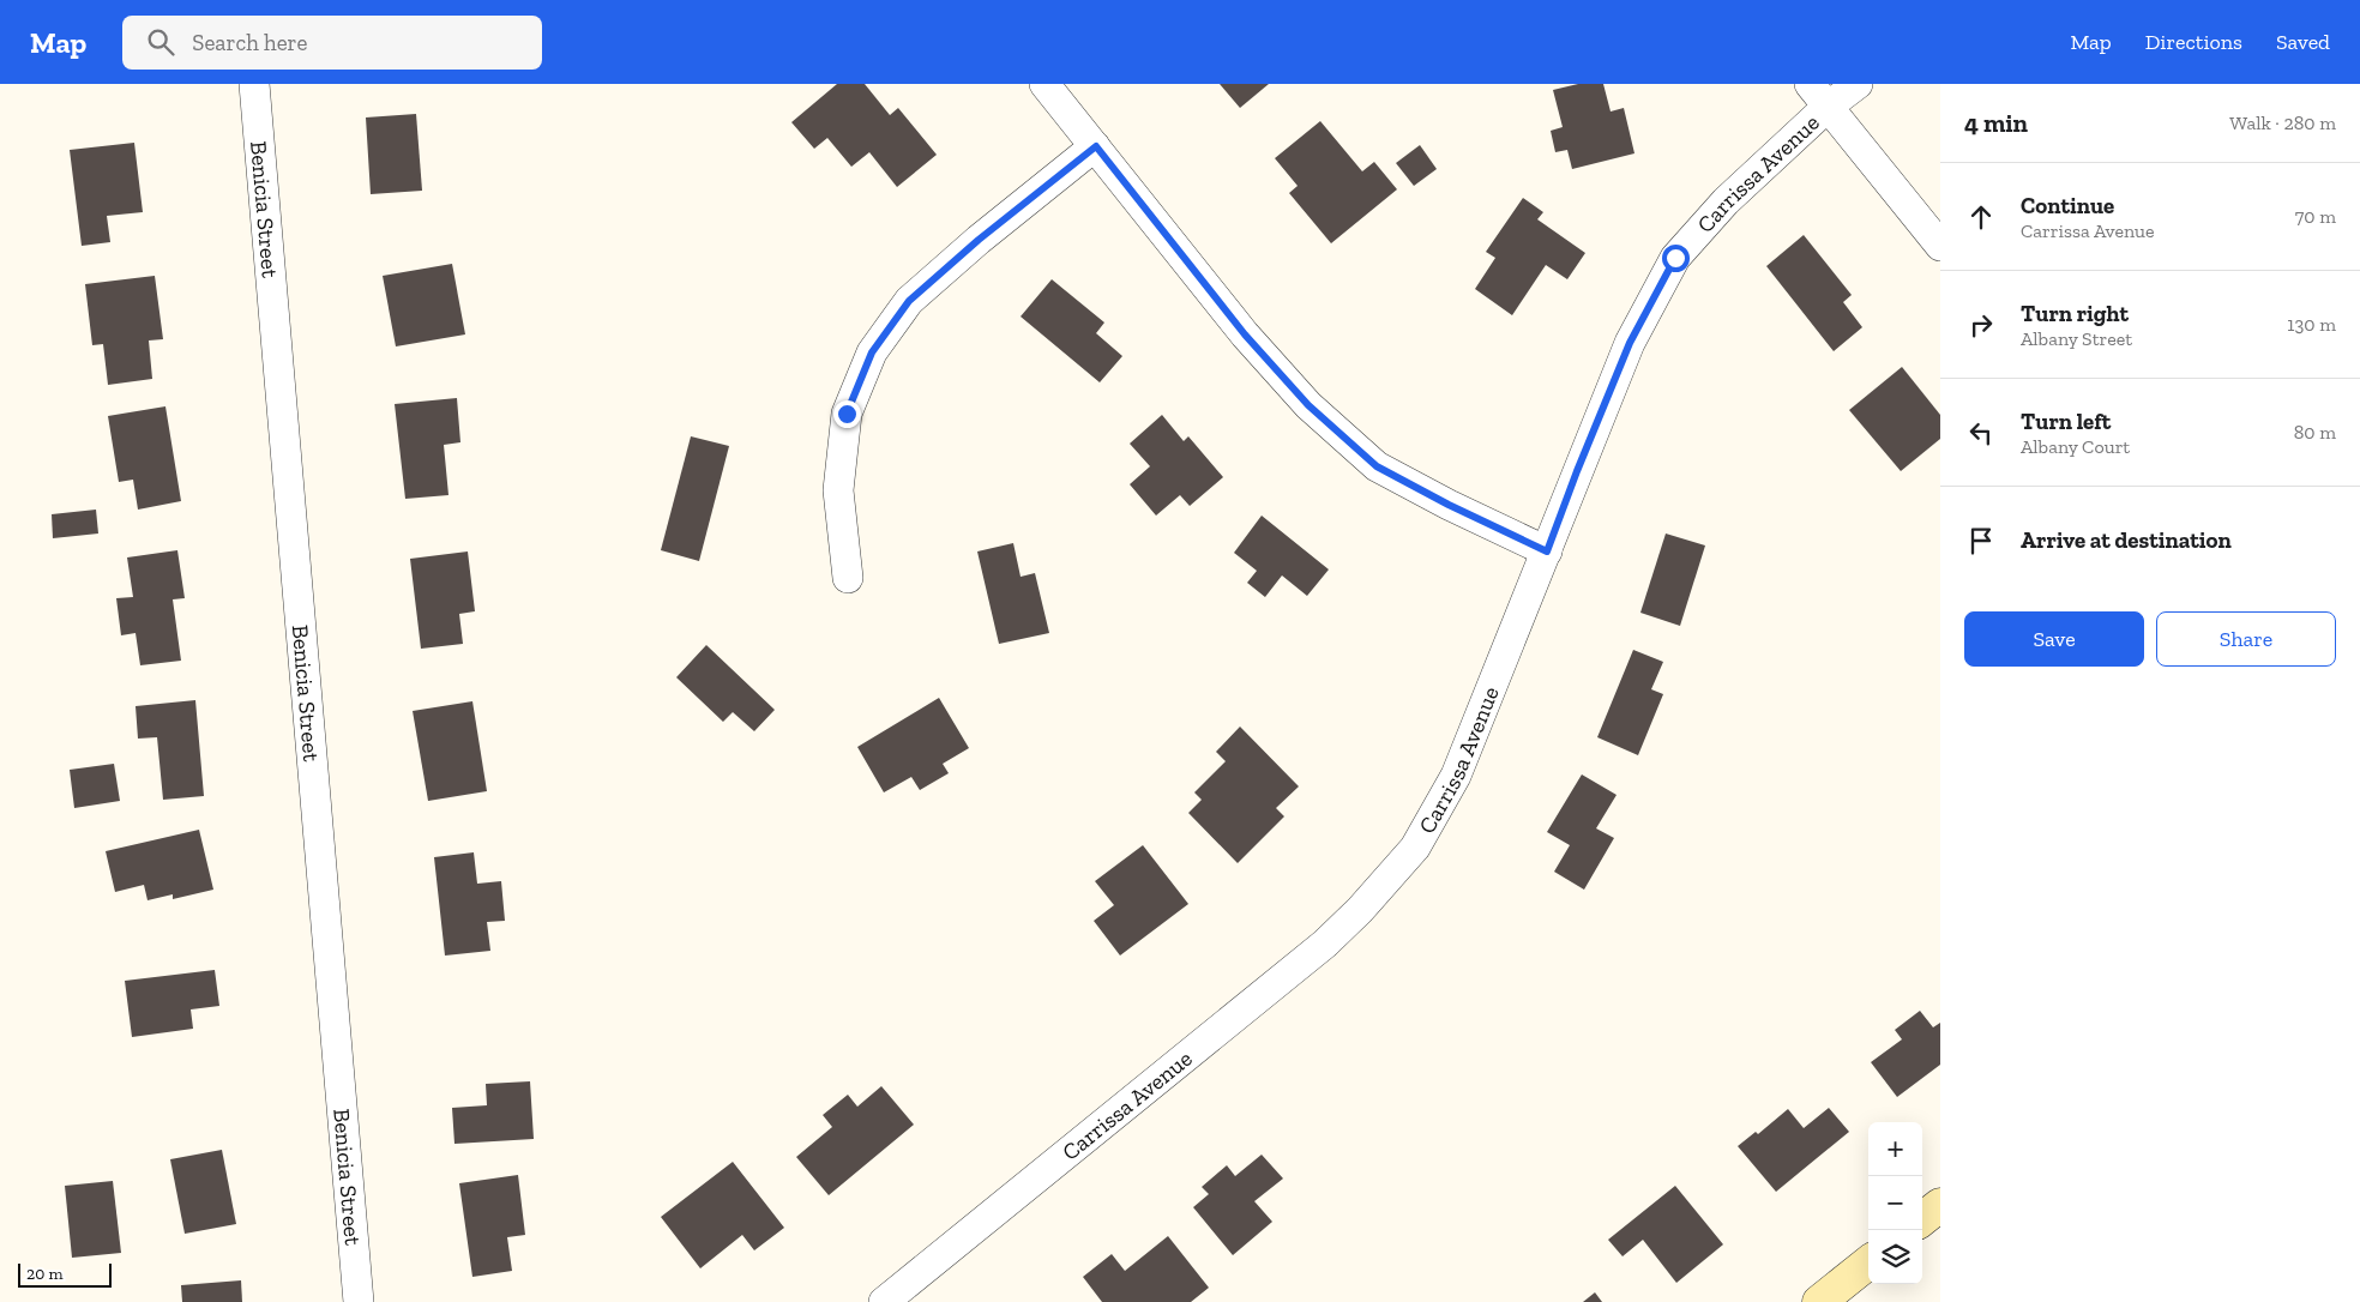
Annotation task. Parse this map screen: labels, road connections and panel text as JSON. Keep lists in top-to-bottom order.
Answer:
{
  "streets": {
    "street": ["Carrissa Avenue", "Benicia Street"]
  },
  "scale_bar": "20 m",
  "page": {
    "header": "Map",
    "search": "Search here",
    "nav": ["Map", "Directions", "Saved"],
    "heading": ["4 min", "Walk · 280 m"],
    "list": [
      ["Continue", "Carrissa Avenue", "70 m"],
      ["Turn right", "Albany Street", "130 m"],
      ["Turn left", "Albany Court", "80 m"],
      "Arrive at destination"
    ],
    "buttons": ["Save", "Share"],
    "map_buttons": ["+", "−"],
    "scale": "20 m"
  }
}
